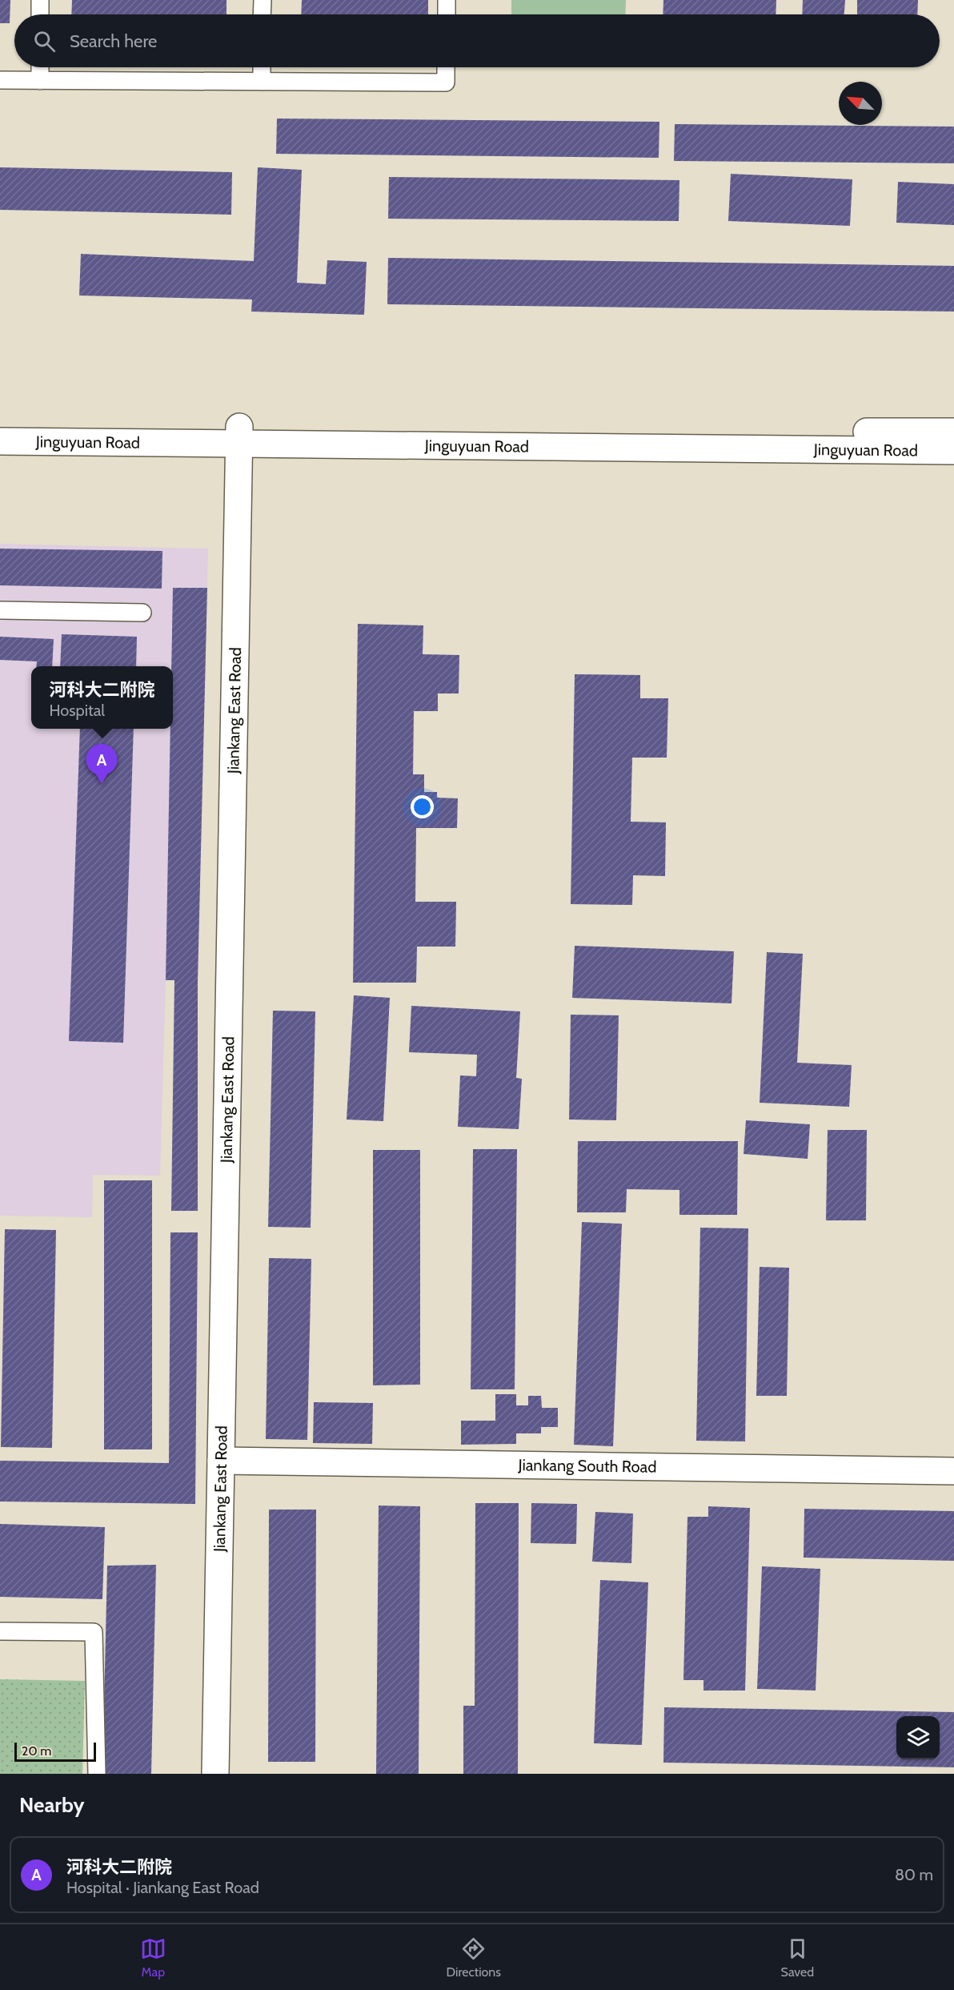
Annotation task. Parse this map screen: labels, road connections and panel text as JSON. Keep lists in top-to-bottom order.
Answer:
{
  "streets": {
    "street": ["Jinguyuan Road", "Jiankang East Road", "Jiankang South Road"]
  },
  "crossings": [
    ["Jinguyuan Road", "Jiankang East Road"],
    ["Jiankang East Road", "Jiankang South Road"]
  ],
  "scale_bar": "20 m",
  "north": "top left",
  "page": {
    "search": "Search here",
    "popup": ["河科大二附院", "Hospital"],
    "pins": "A",
    "scale": "20 m",
    "heading": "Nearby",
    "list": [
      {
        "mark": "A",
        "name": "河科大二附院",
        "note": "Hospital · Jiankang East Road",
        "value": "80 m"
      }
    ],
    "nav": ["Map", "Directions", "Saved"]
  }
}
